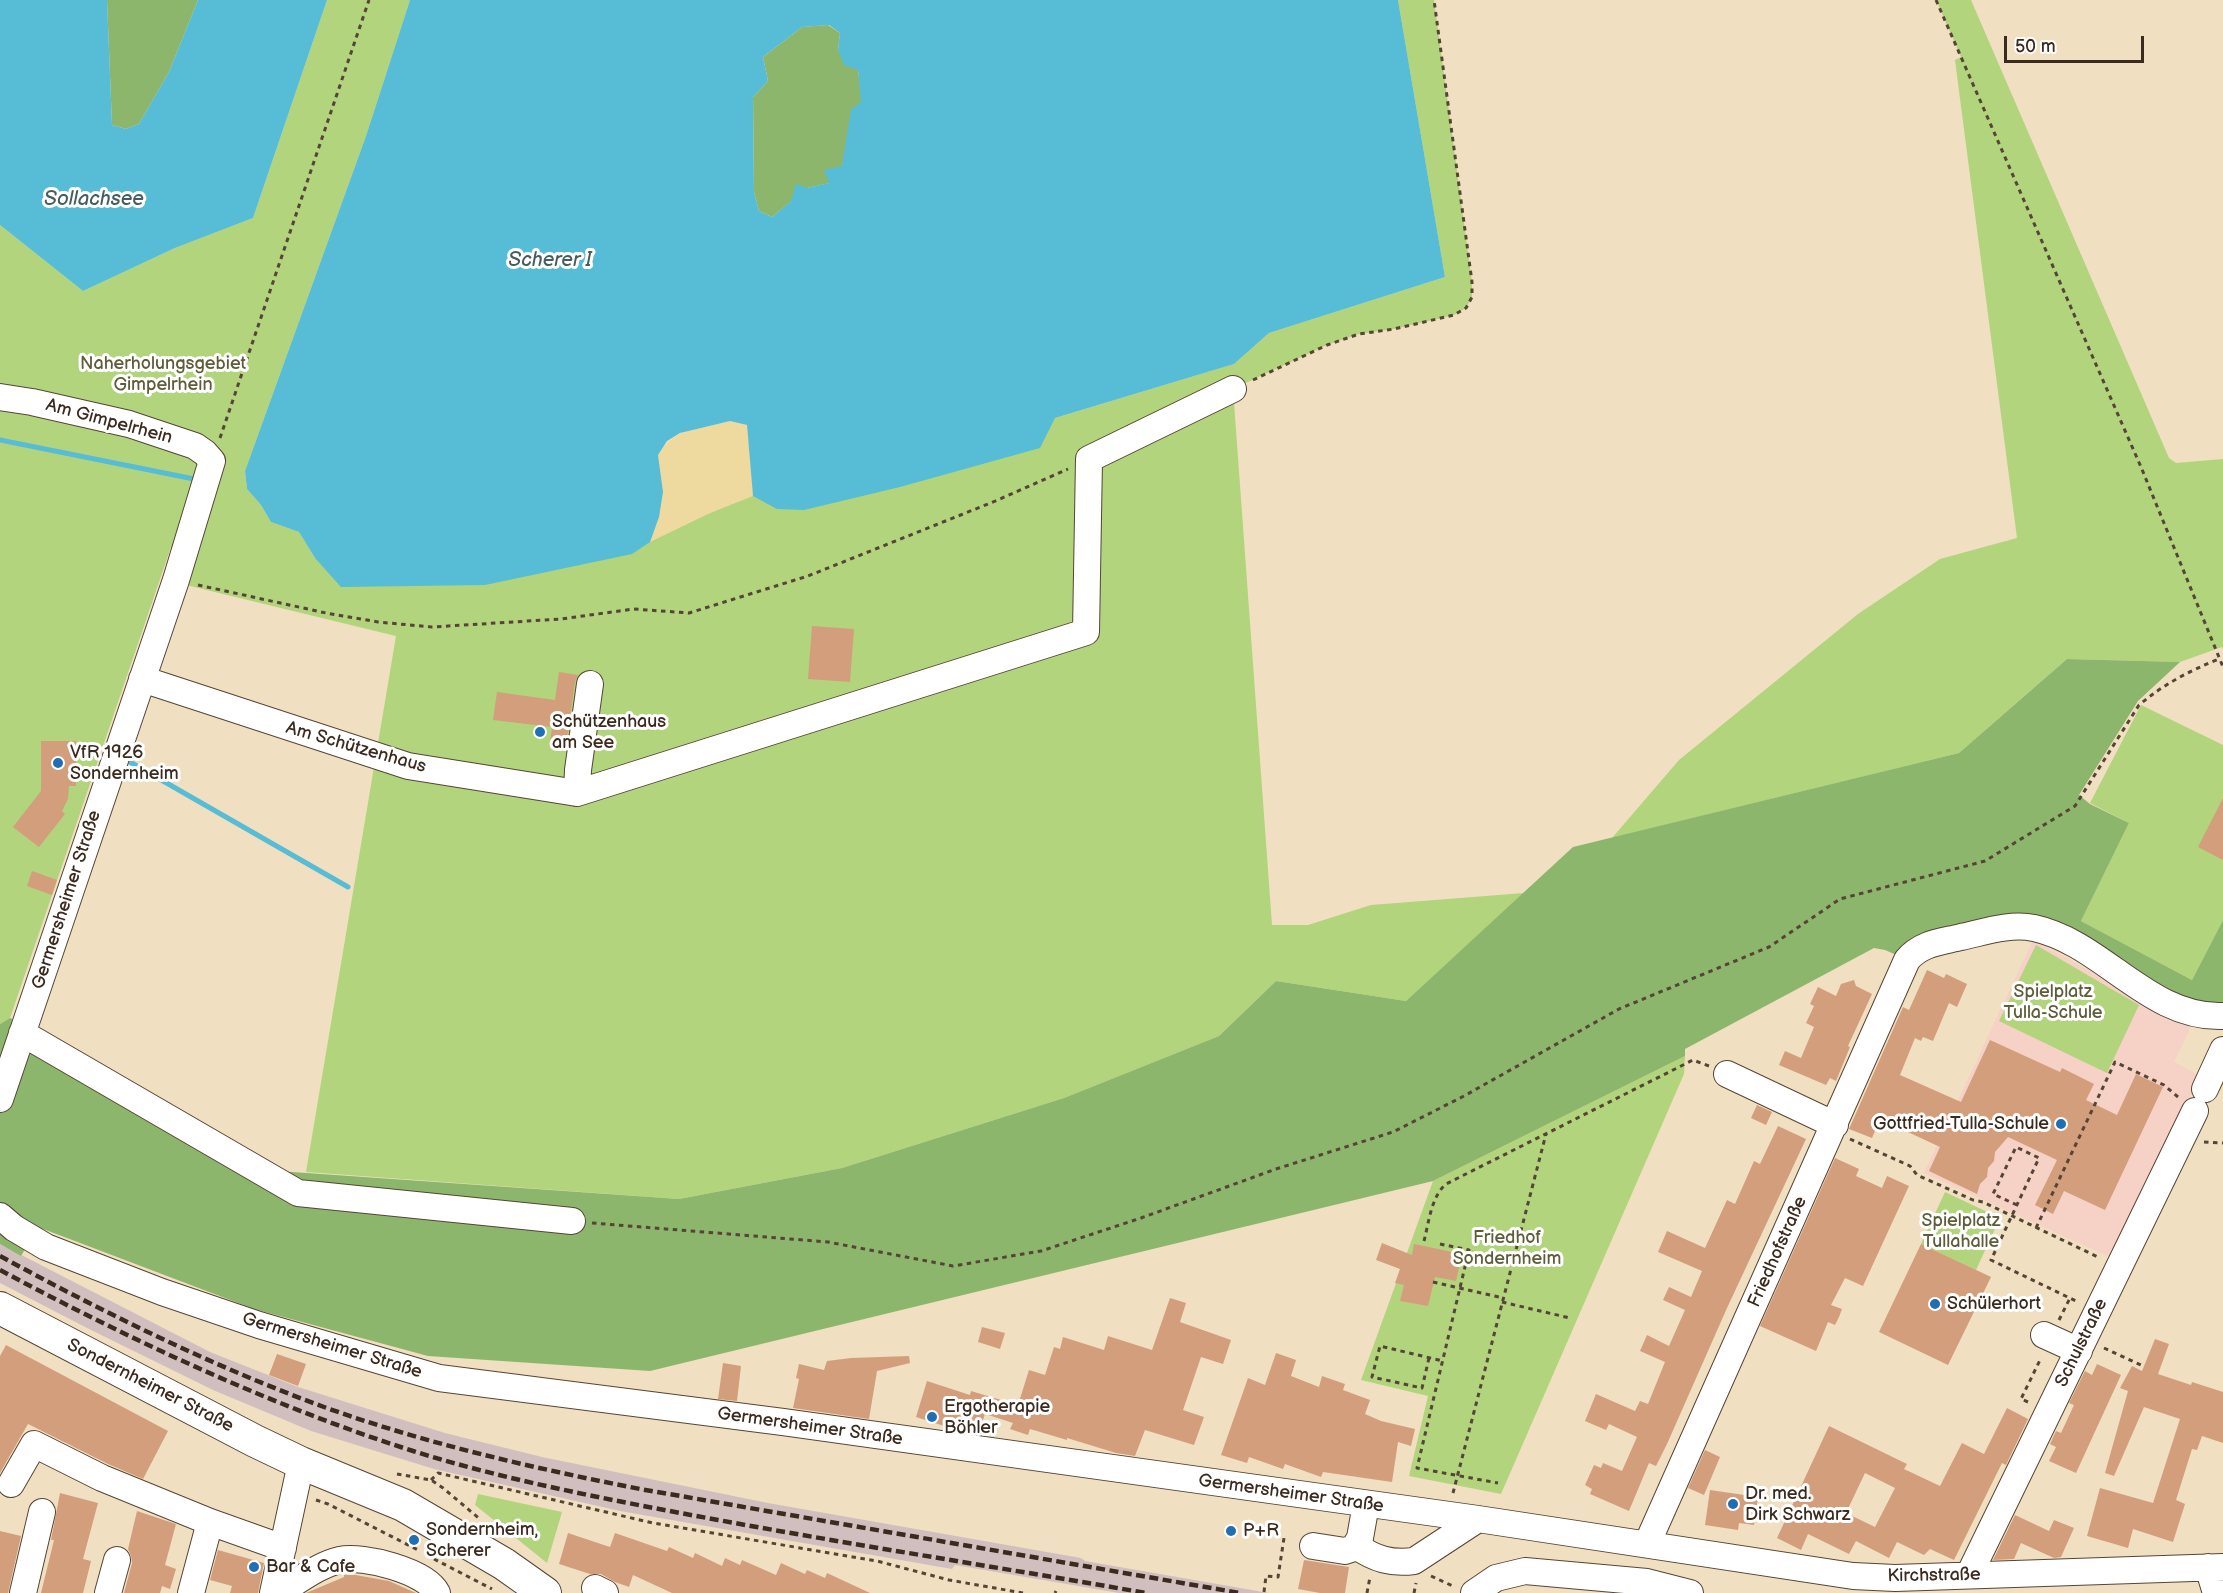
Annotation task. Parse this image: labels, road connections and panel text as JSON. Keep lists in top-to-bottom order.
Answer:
{
  "streets": {
    "main road": ["Sondernheimer Straße"],
    "street": [
      "Am Gimpelrhein",
      "Am Schützenhaus",
      "Germersheimer Straße",
      "Friedhofstraße",
      "Schulstraße",
      "Kirchstraße"
    ]
  },
  "crossings": [
    ["Am Gimpelrhein", "Germersheimer Straße"],
    ["Am Schützenhaus", "Germersheimer Straße"],
    ["Germersheimer Straße", "Friedhofstraße"],
    ["Germersheimer Straße", "Kirchstraße"],
    ["Friedhofstraße", "Kirchstraße"],
    ["Schulstraße", "Kirchstraße"]
  ],
  "water": ["Sollachsee", "Scherer I"],
  "parks": [
    "Naherholungsgebiet Gimpelrhein",
    "Spielplatz Tulla-Schule",
    "Spielplatz Tullahalle",
    "Friedhof Sondernheim"
  ],
  "places": [
    "Schützenhaus am See",
    "VfR 1926 Sondernheim",
    "Gottfried-Tulla-Schule",
    "Schülerhort",
    "Ergotherapie Böhler",
    "Dr. med. Dirk Schwarz",
    "P+R",
    "Sondernheim, Scherer",
    "Bar & Cafe"
  ],
  "scale_bar": "50 m"
}
